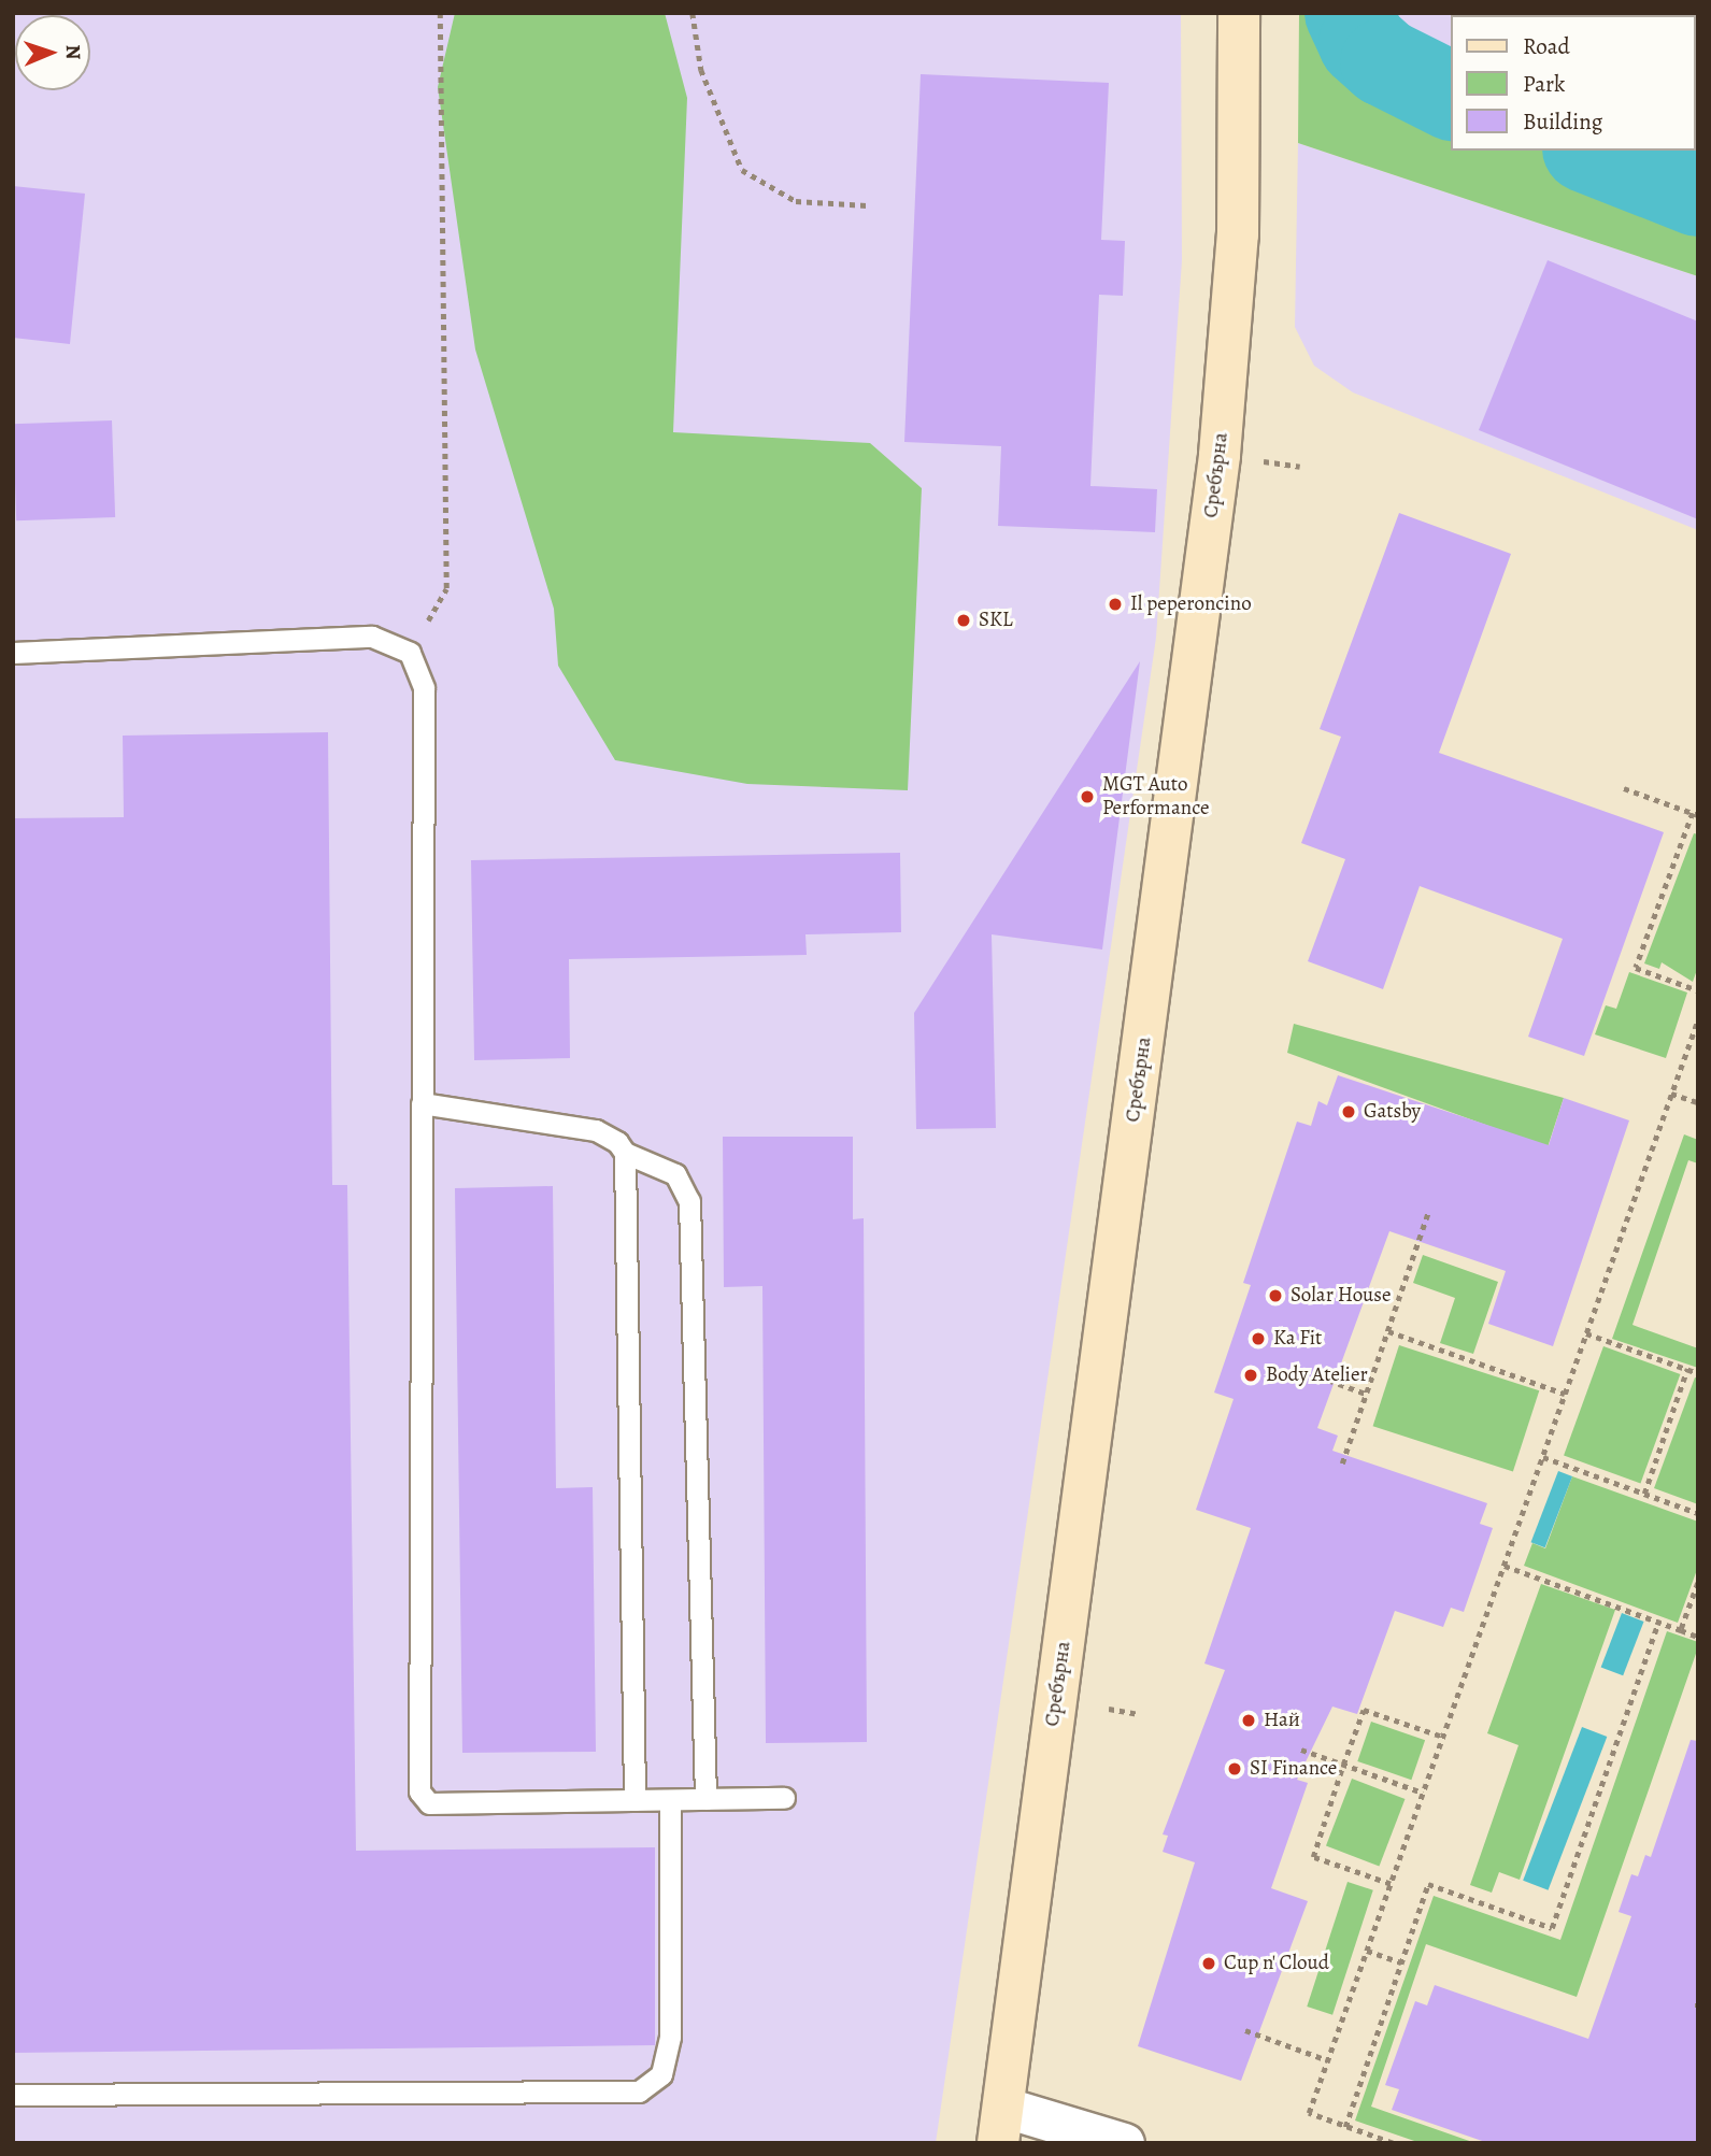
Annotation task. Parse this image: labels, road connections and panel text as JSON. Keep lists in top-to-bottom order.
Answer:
{
  "streets": {
    "street": ["Сребърна"]
  },
  "places": [
    "Il peperoncino",
    "SKL",
    "MGT Auto Performance",
    "Gatsby",
    "Solar House",
    "Ka Fit",
    "Body Atelier",
    "Най",
    "SI Finance",
    "Cup n' Cloud"
  ],
  "legend": ["Road", "Park", "Building"],
  "north": "right"
}
